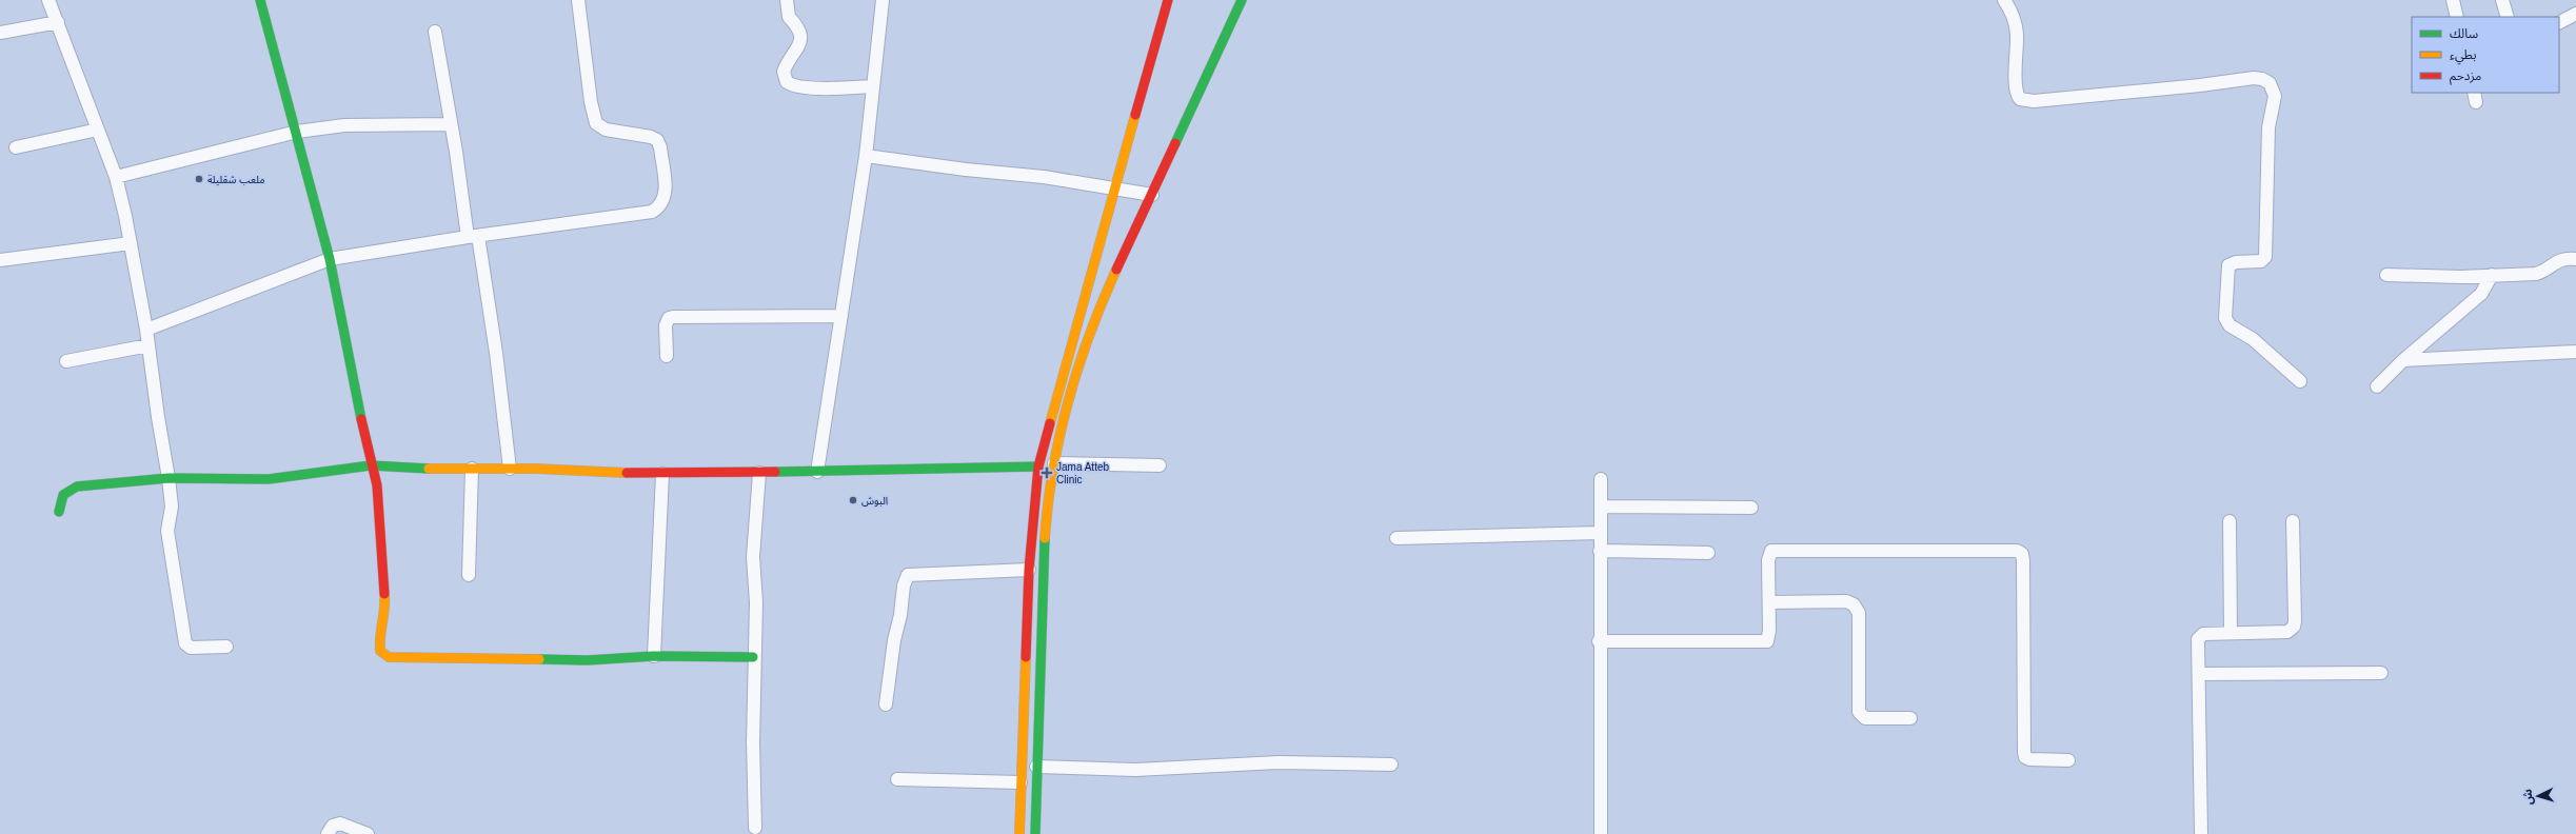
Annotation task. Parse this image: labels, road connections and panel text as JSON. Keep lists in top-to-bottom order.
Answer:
{
  "places": {
    "other": ["ملعب شقليلة", "البوش"],
    "health": ["Jama Atteb Clinic"]
  },
  "legend": ["سالك", "بطيء", "مزدحم"],
  "north": "left"
}
